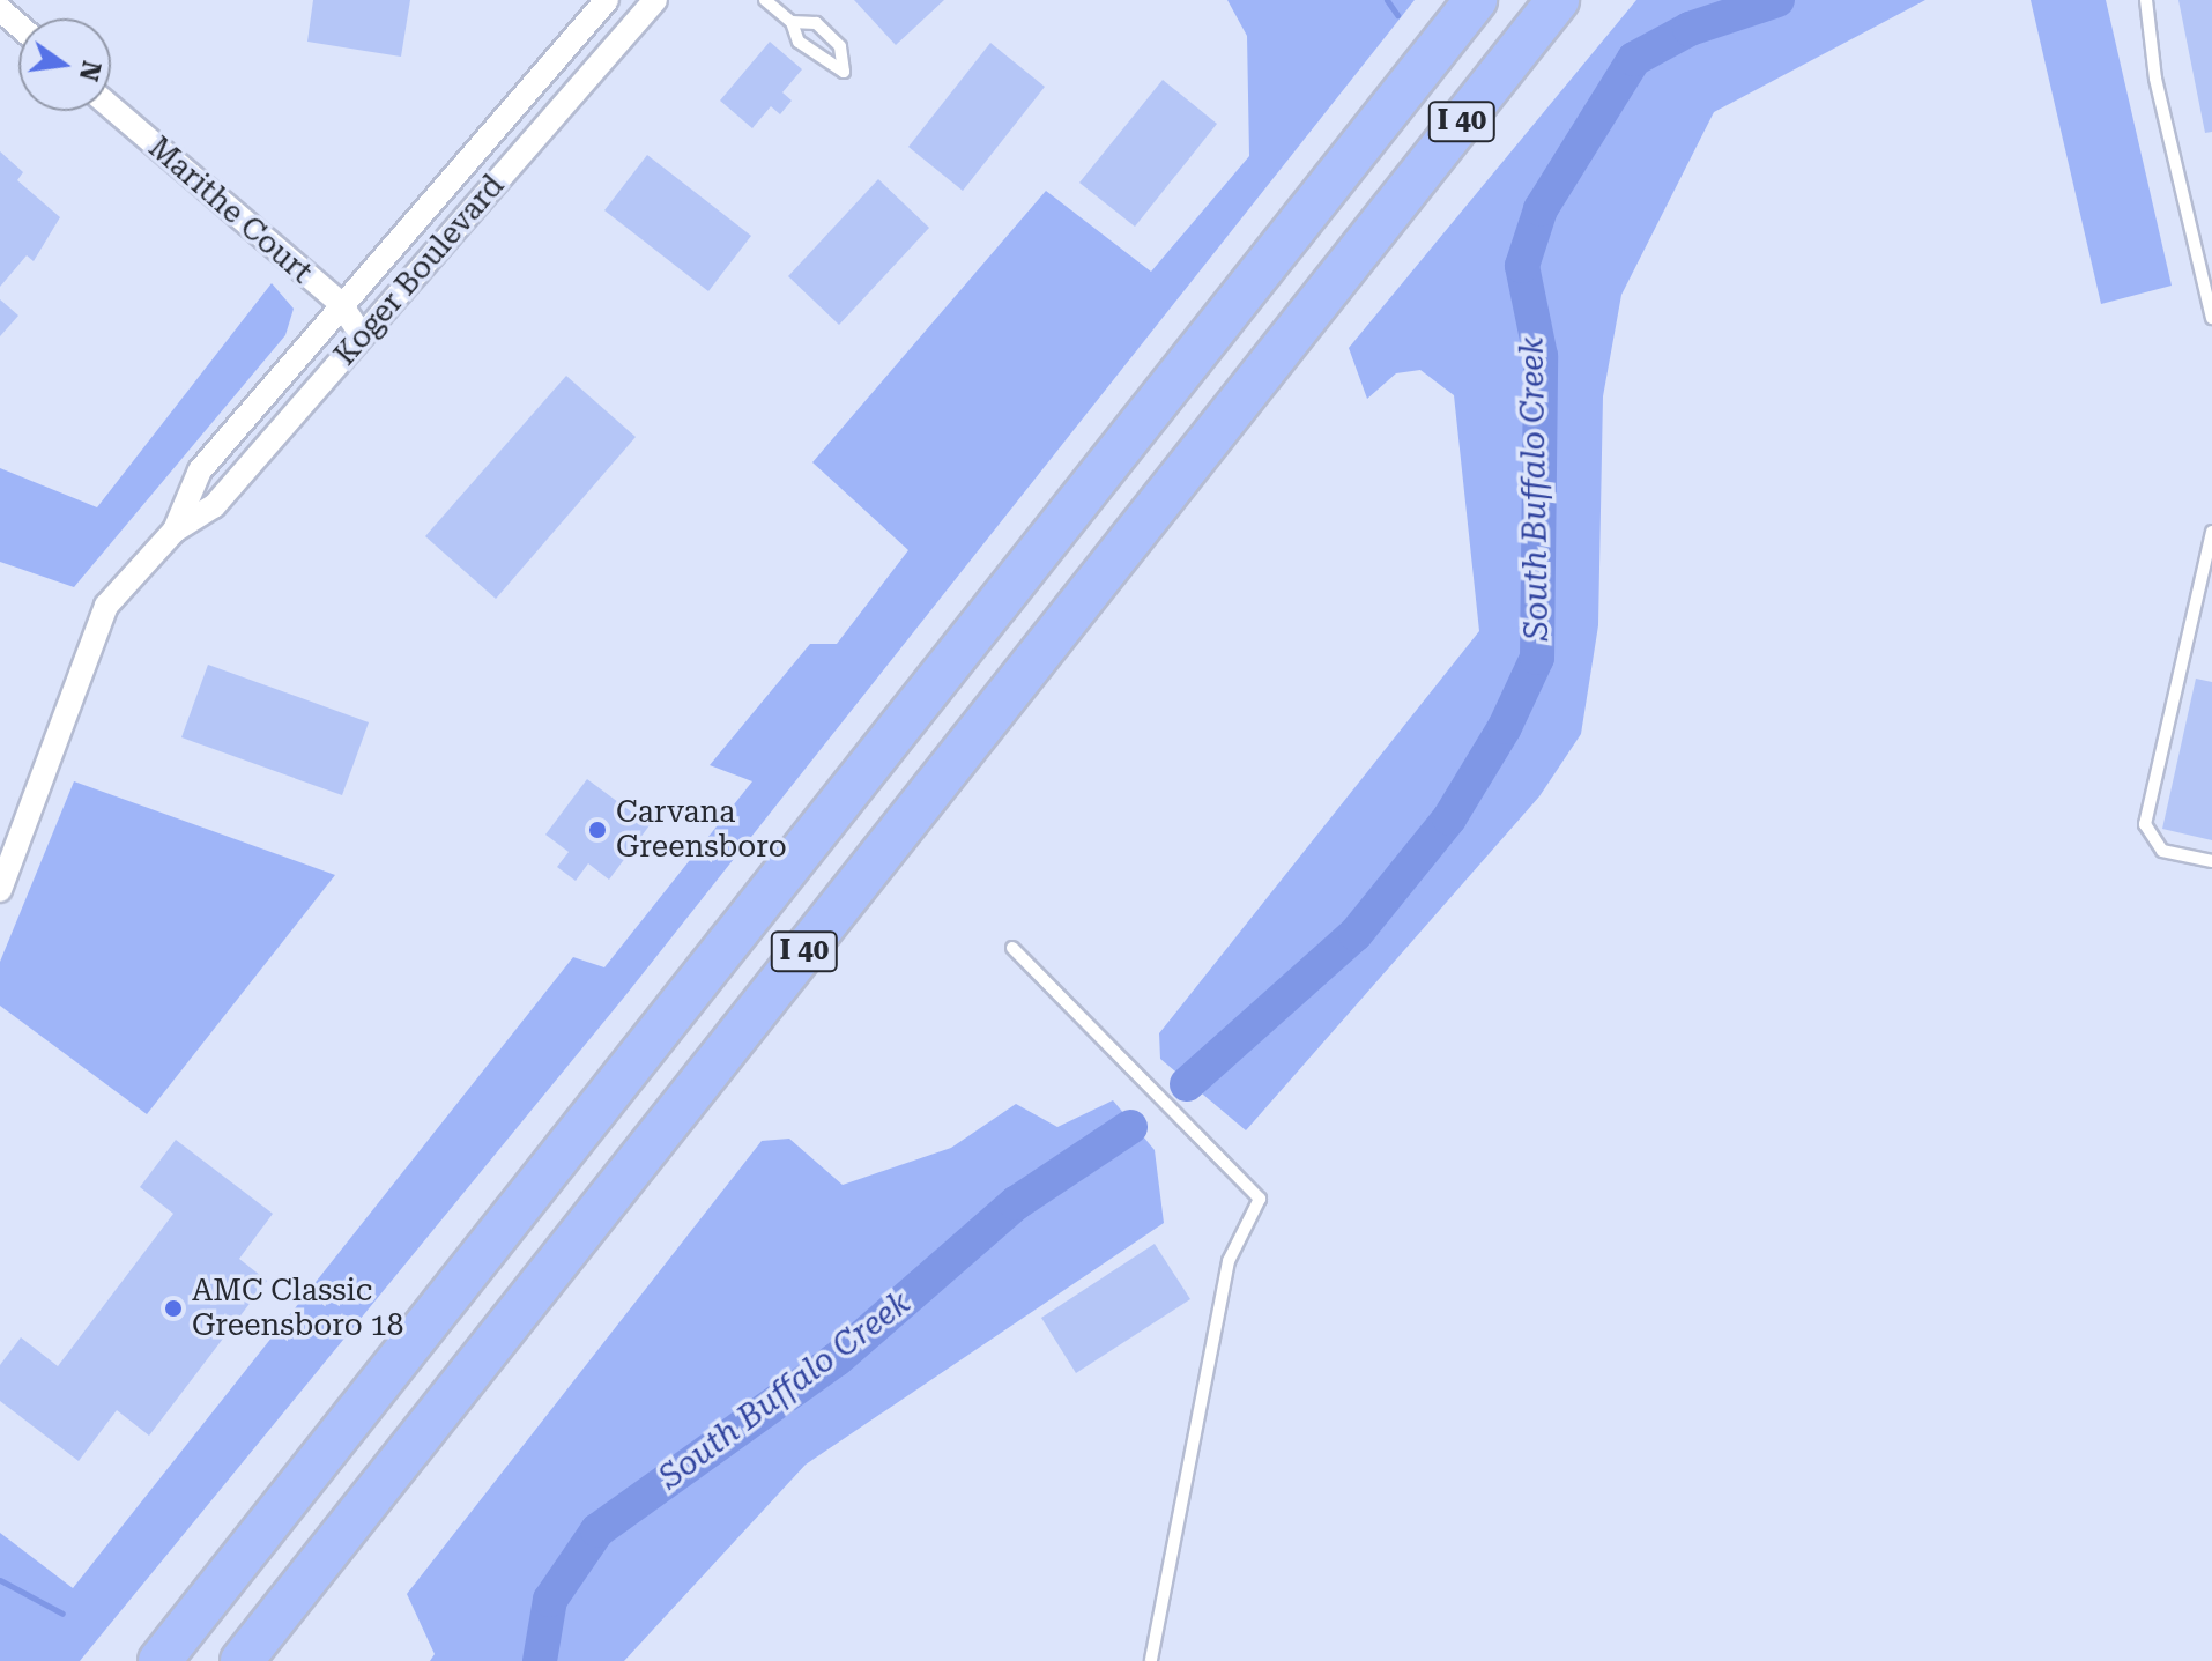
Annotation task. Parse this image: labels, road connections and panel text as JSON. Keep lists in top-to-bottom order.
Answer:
{
  "streets": {
    "highway": ["I 40"],
    "street": ["Marithe Court", "Koger Boulevard"]
  },
  "crossings": [
    ["Marithe Court", "Koger Boulevard"]
  ],
  "water": ["South Buffalo Creek"],
  "places": ["Carvana Greensboro", "AMC Classic Greensboro 18"],
  "north": "right"
}
